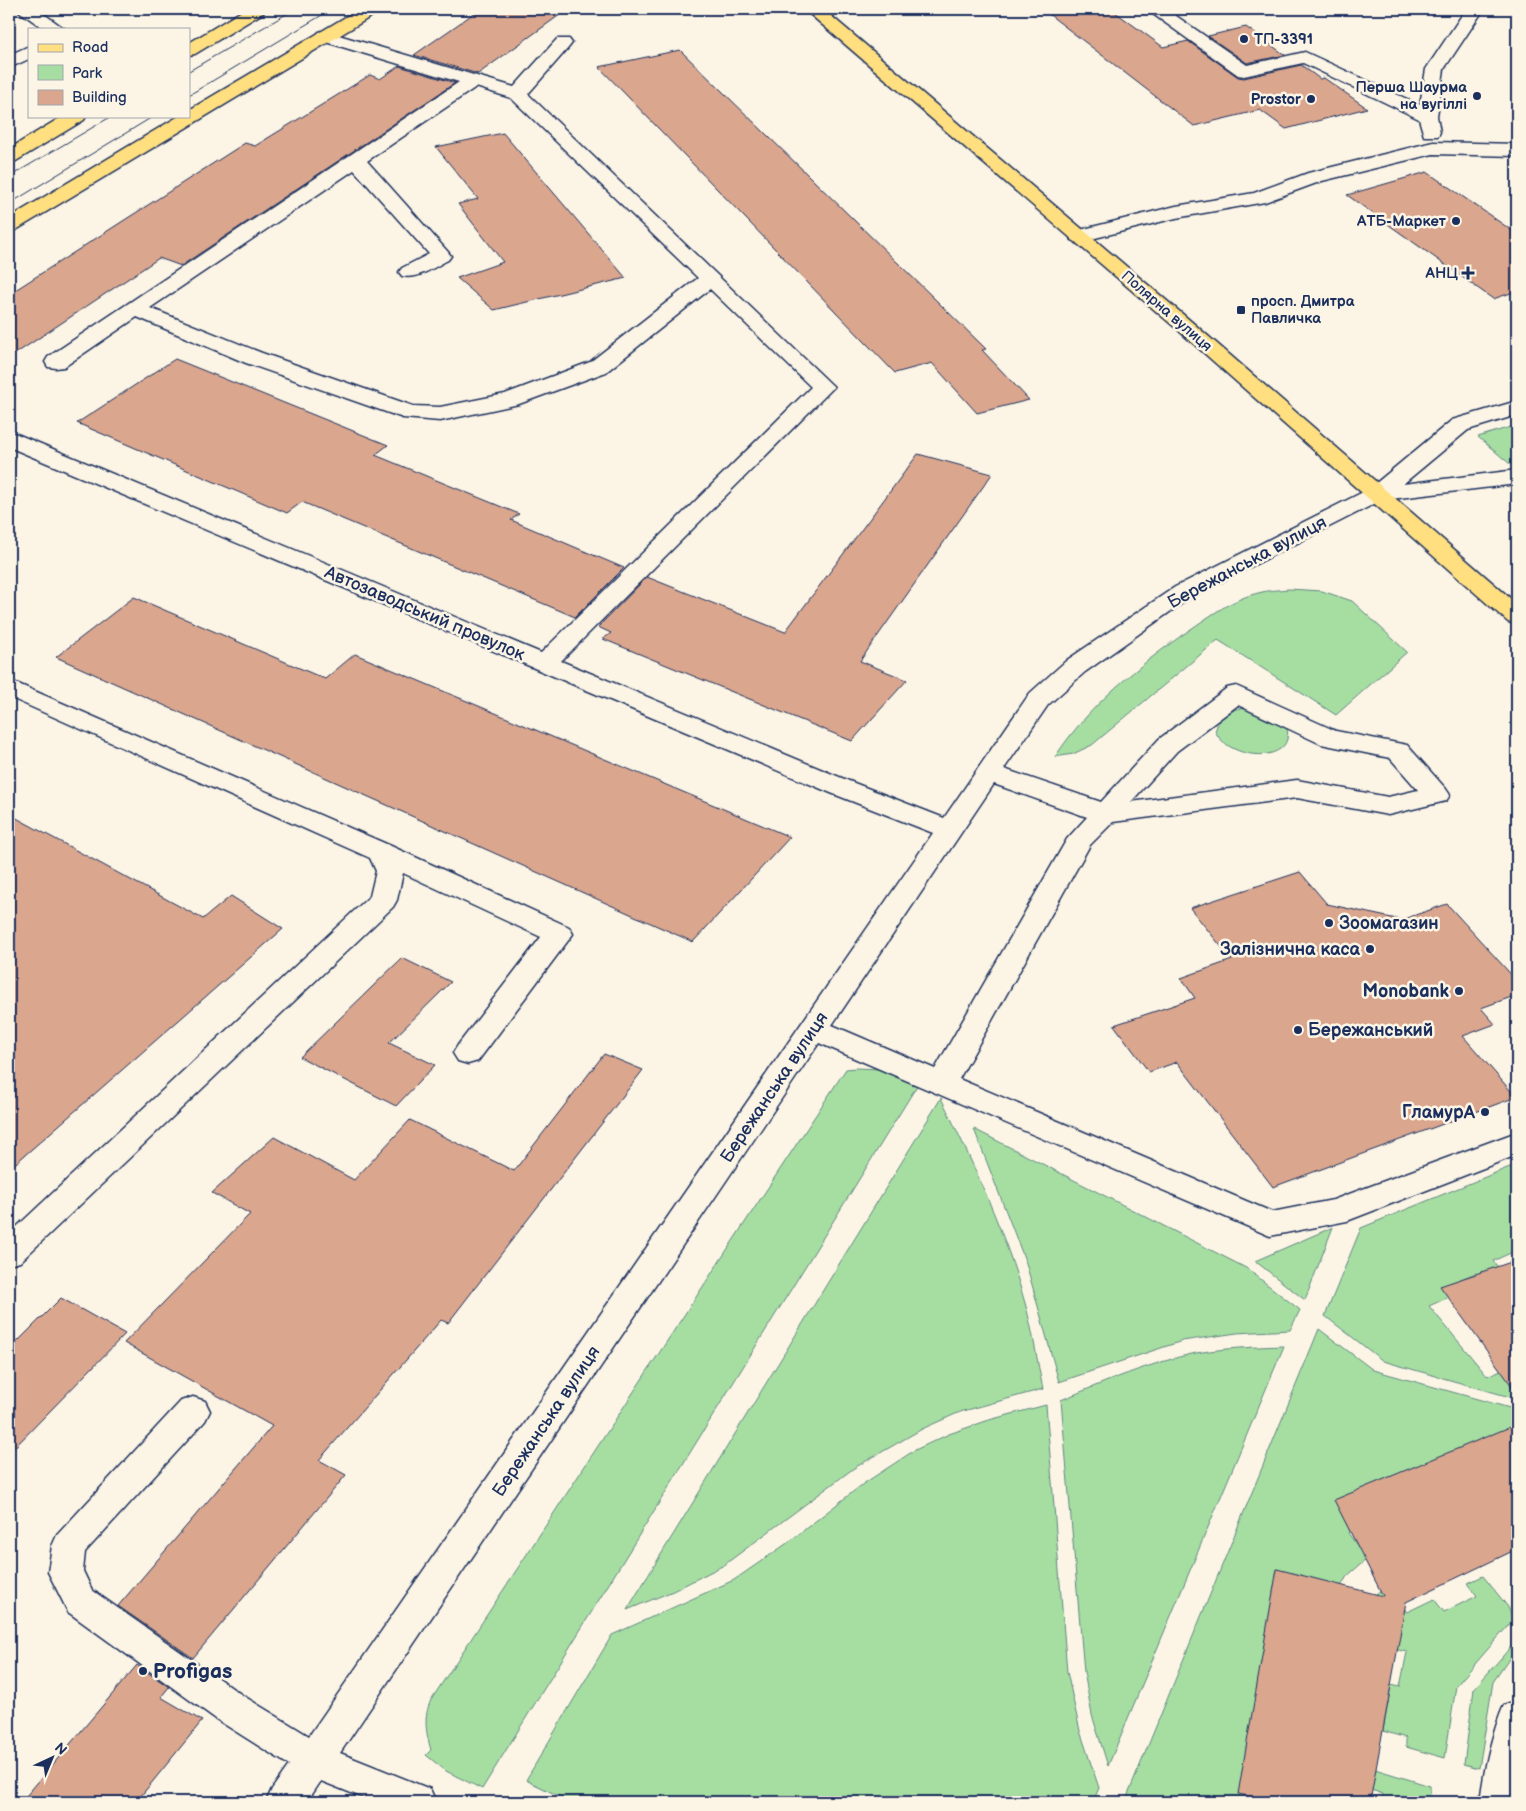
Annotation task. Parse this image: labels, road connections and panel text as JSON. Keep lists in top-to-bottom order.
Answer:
{
  "streets": {
    "main road": ["Полярна вулиця"],
    "street": ["Бережанська вулиця", "Автозаводський провулок"]
  },
  "crossings": [
    ["Полярна вулиця", "Бережанська вулиця"],
    ["Бережанська вулиця", "Автозаводський провулок"]
  ],
  "places": {
    "other": [
      "ТП-3391",
      "Перша Шаурма на вугіллі",
      "Prostor",
      "АТБ-Маркет",
      "Зоомагазин",
      "Залізнична каса",
      "Monobank",
      "Бережанський",
      "ГламурА",
      "Profigas"
    ],
    "health": ["АНЦ"],
    "transit": ["просп. Дмитра Павличка"]
  },
  "legend": ["Road", "Park", "Building"],
  "north": "top right"
}
